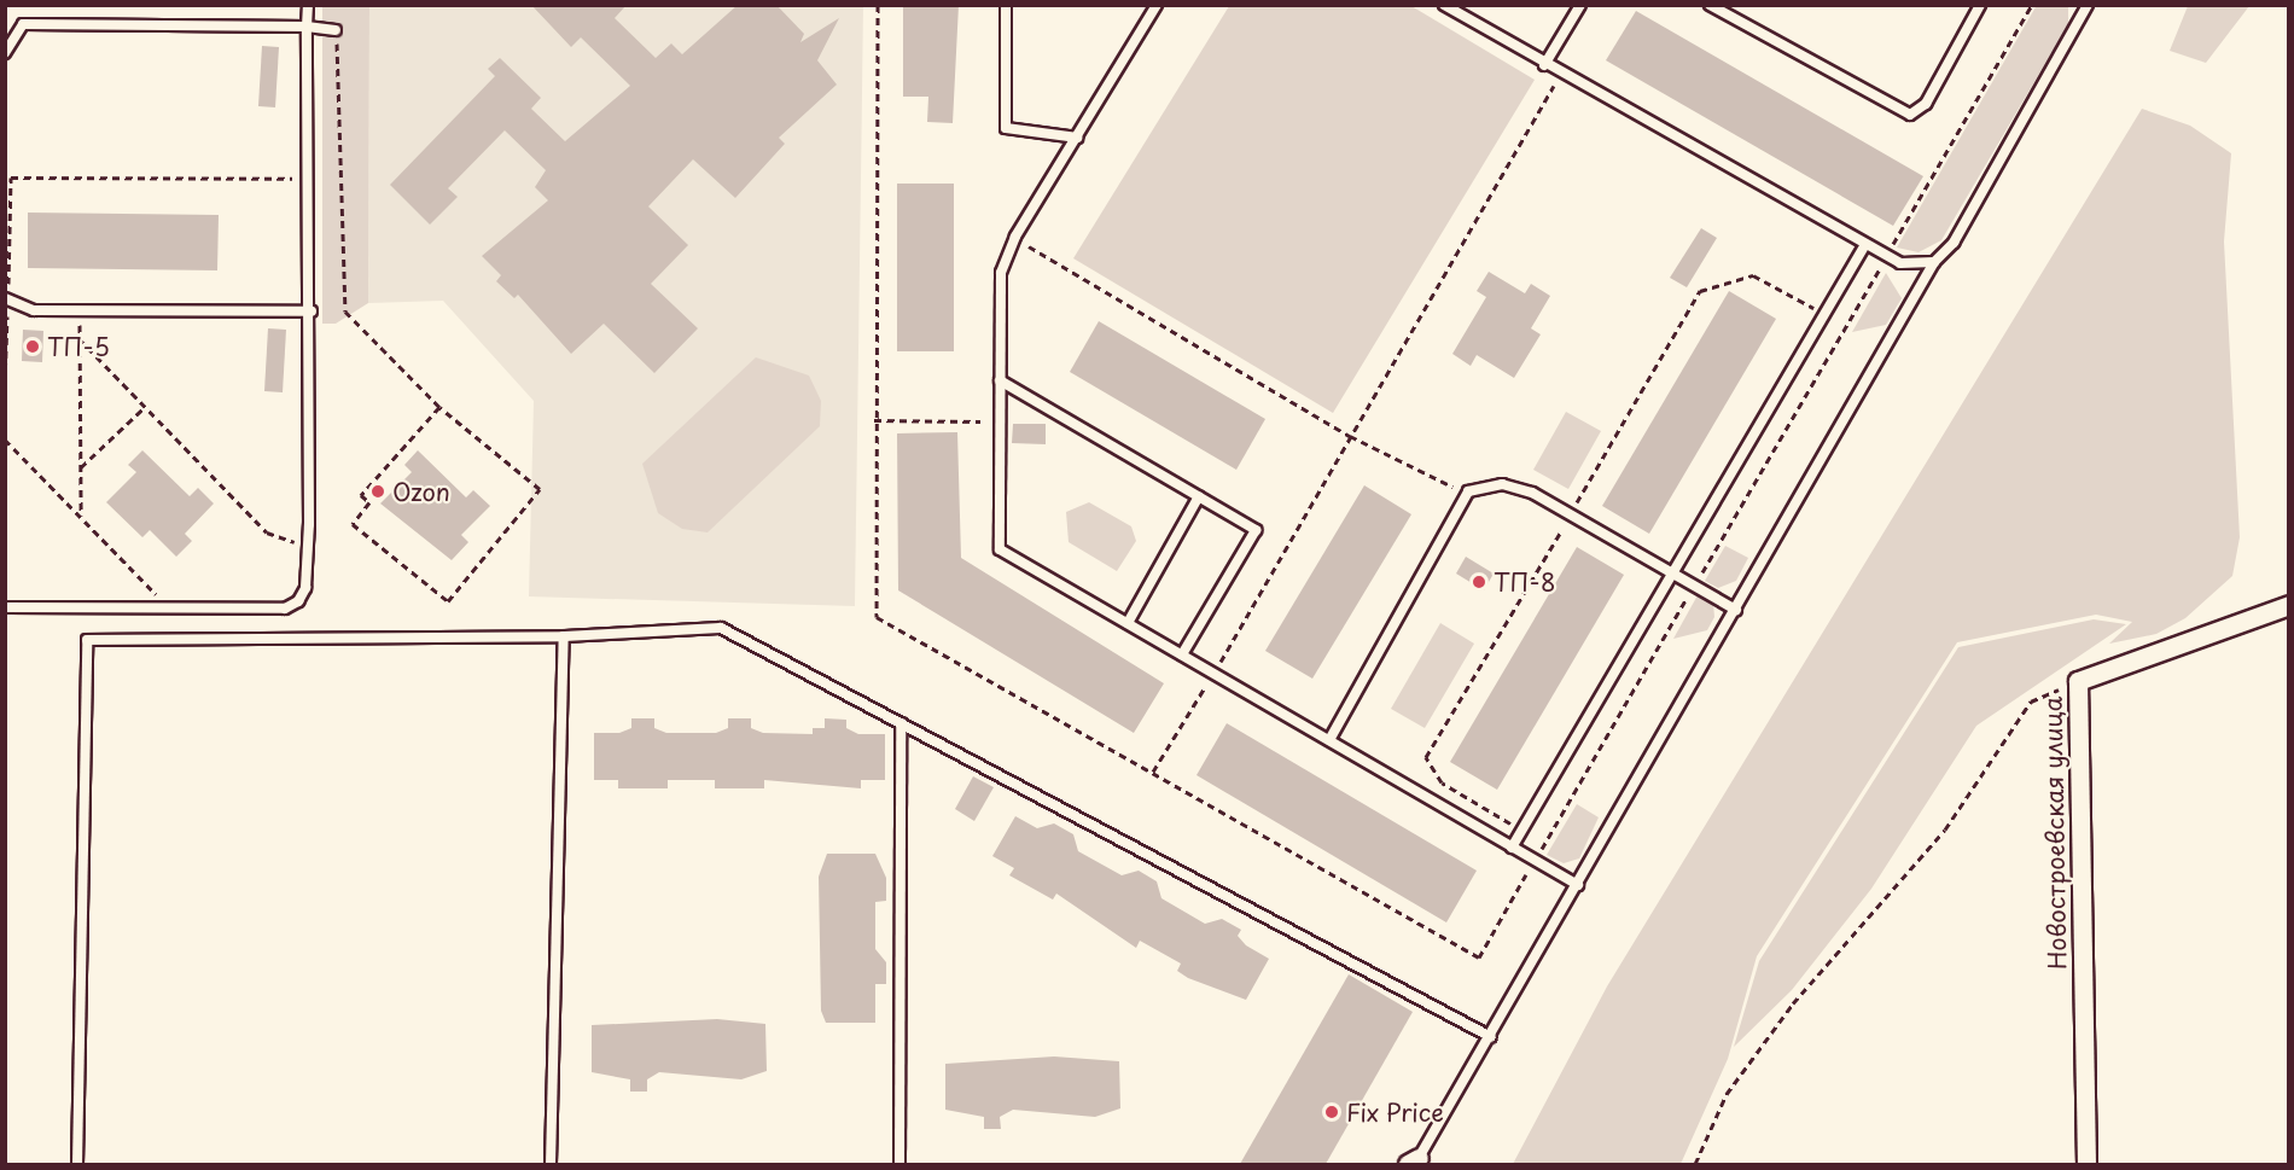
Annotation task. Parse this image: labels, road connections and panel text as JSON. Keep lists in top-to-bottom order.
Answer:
{
  "streets": {
    "street": ["Новостроевская улица"]
  },
  "places": [
    "ТП-5",
    "Ozon",
    "ТП-8",
    "Fix Price"
  ]
}
